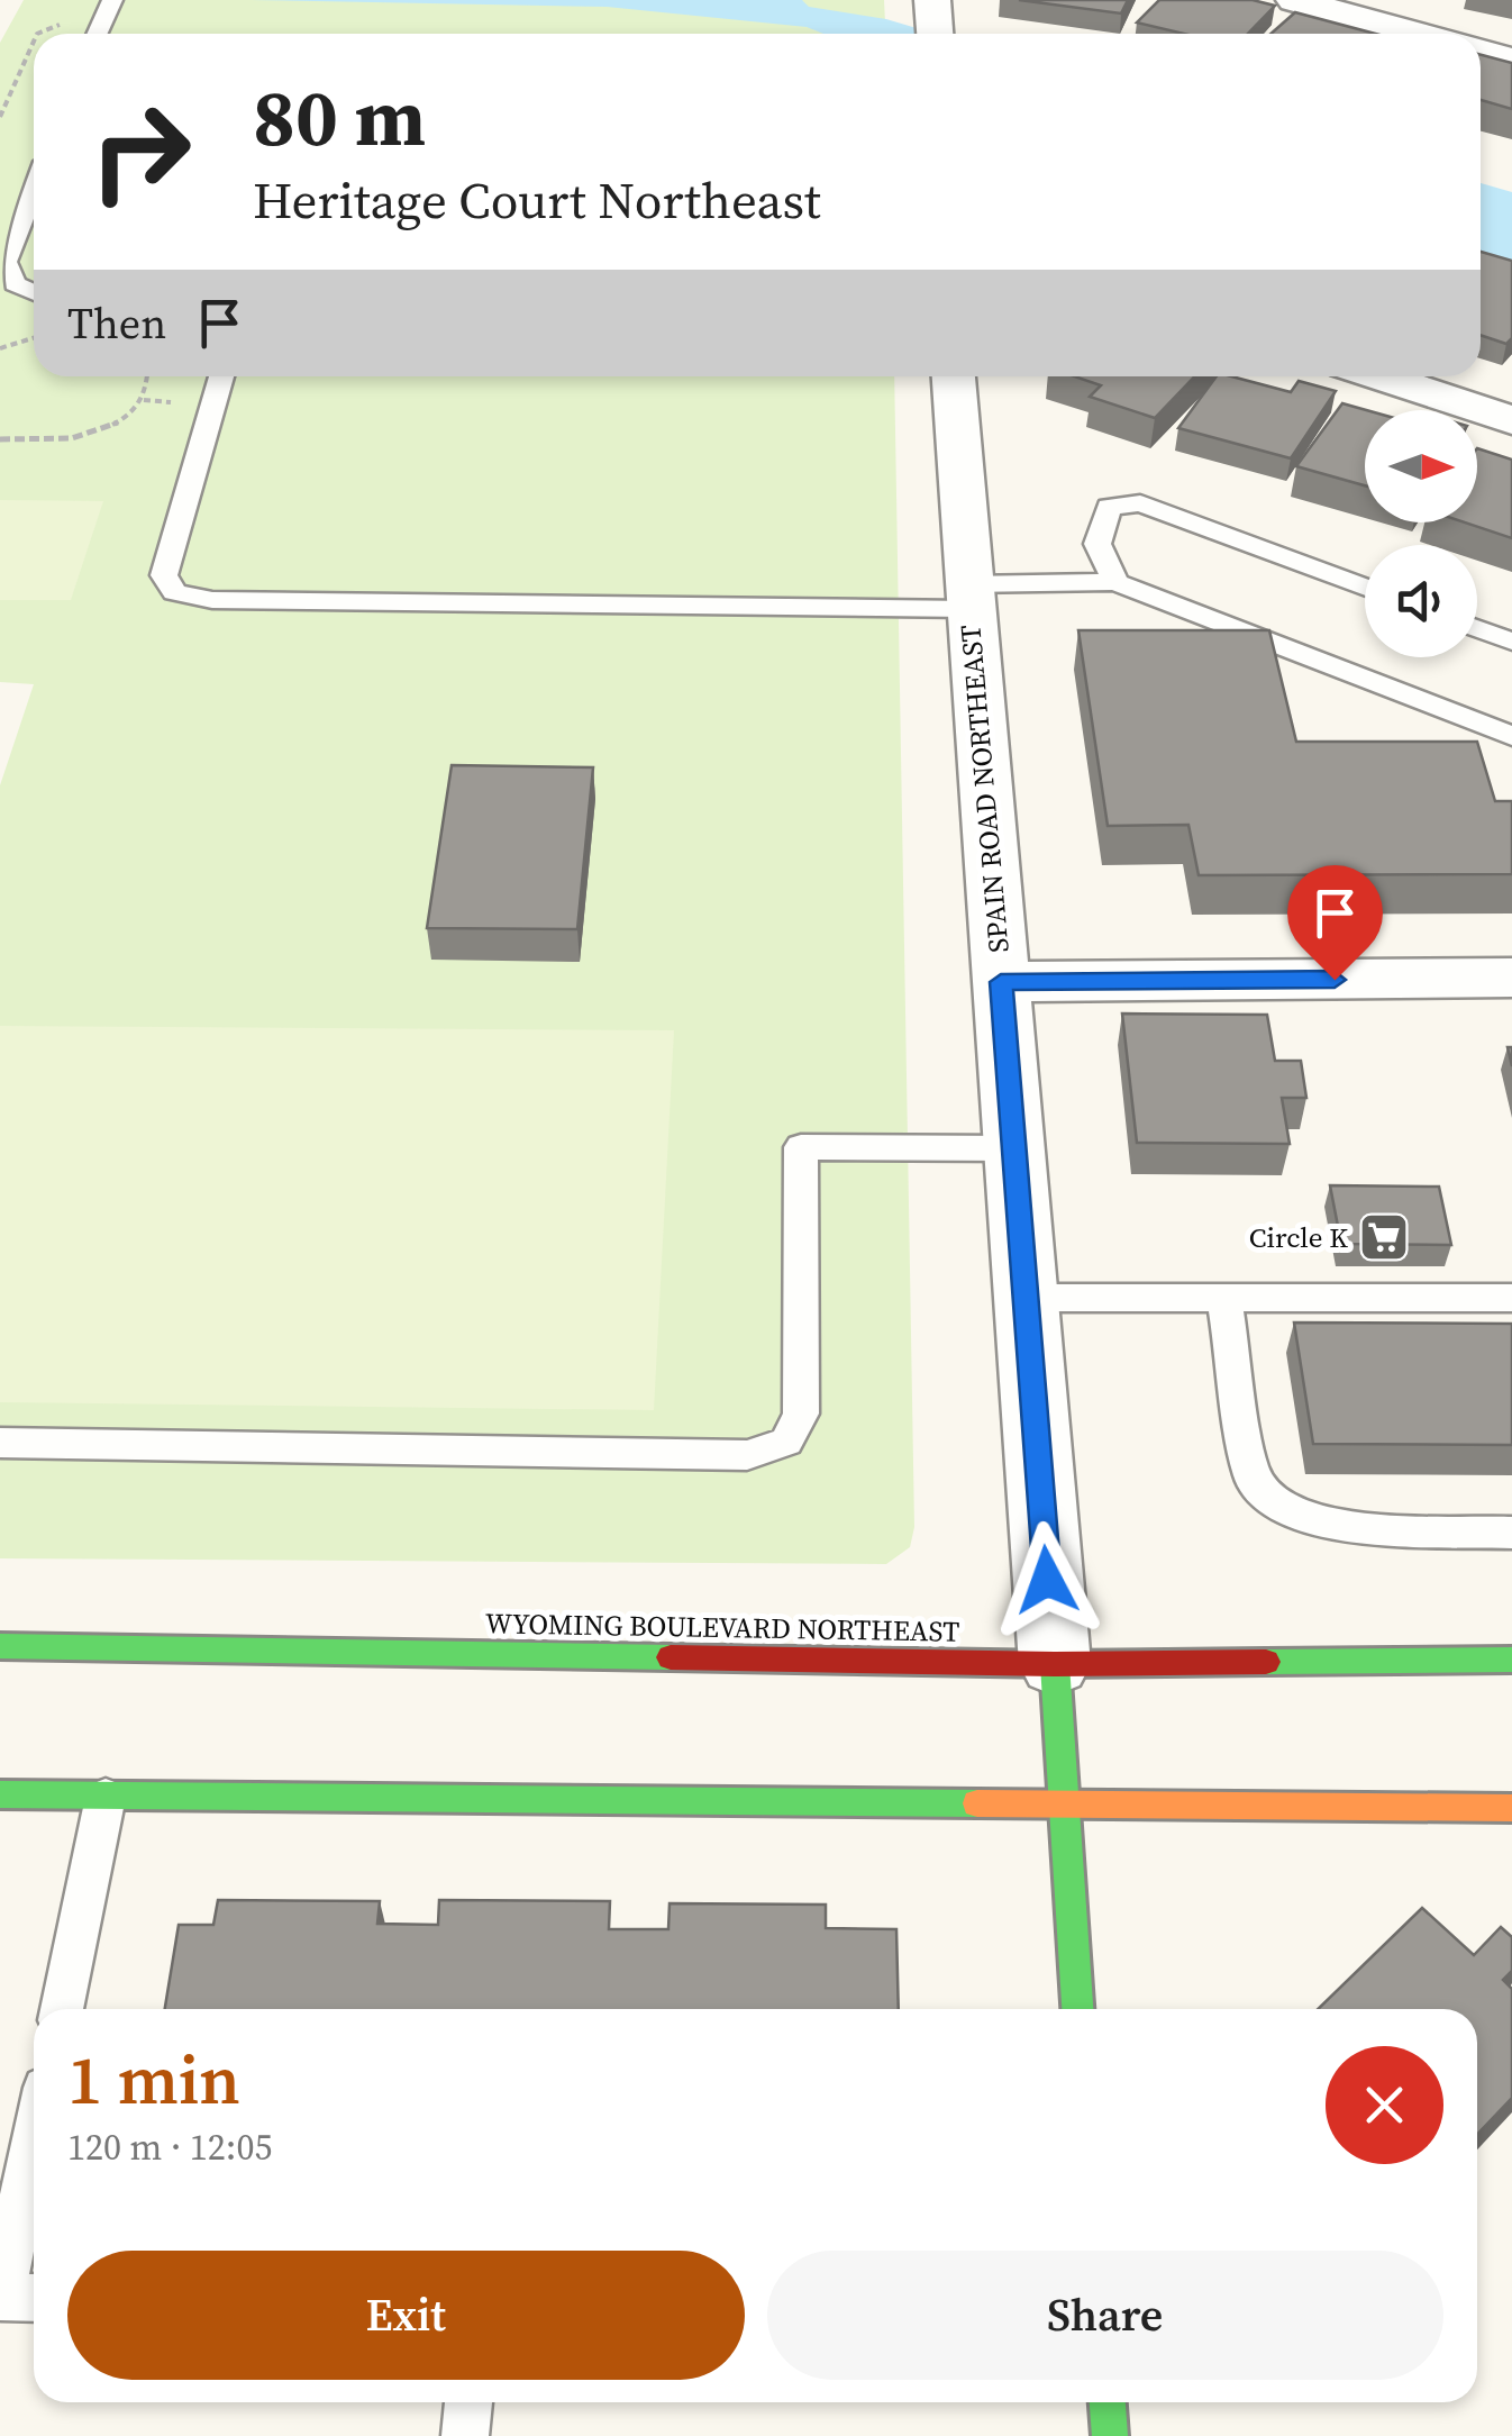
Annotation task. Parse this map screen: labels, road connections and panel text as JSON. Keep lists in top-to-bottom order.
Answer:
{
  "streets": {
    "main road": ["SPAIN ROAD NORTHEAST", "WYOMING BOULEVARD NORTHEAST"]
  },
  "crossings": [
    ["SPAIN ROAD NORTHEAST", "WYOMING BOULEVARD NORTHEAST"]
  ],
  "places": {
    "supermarket": ["Circle K"]
  },
  "north": "right",
  "page": {
    "turn": ["80 m", "Heritage Court Northeast"],
    "then": "Then",
    "heading": ["1 min", "120 m · 12:05"],
    "buttons": ["Exit", "Share"]
  }
}
